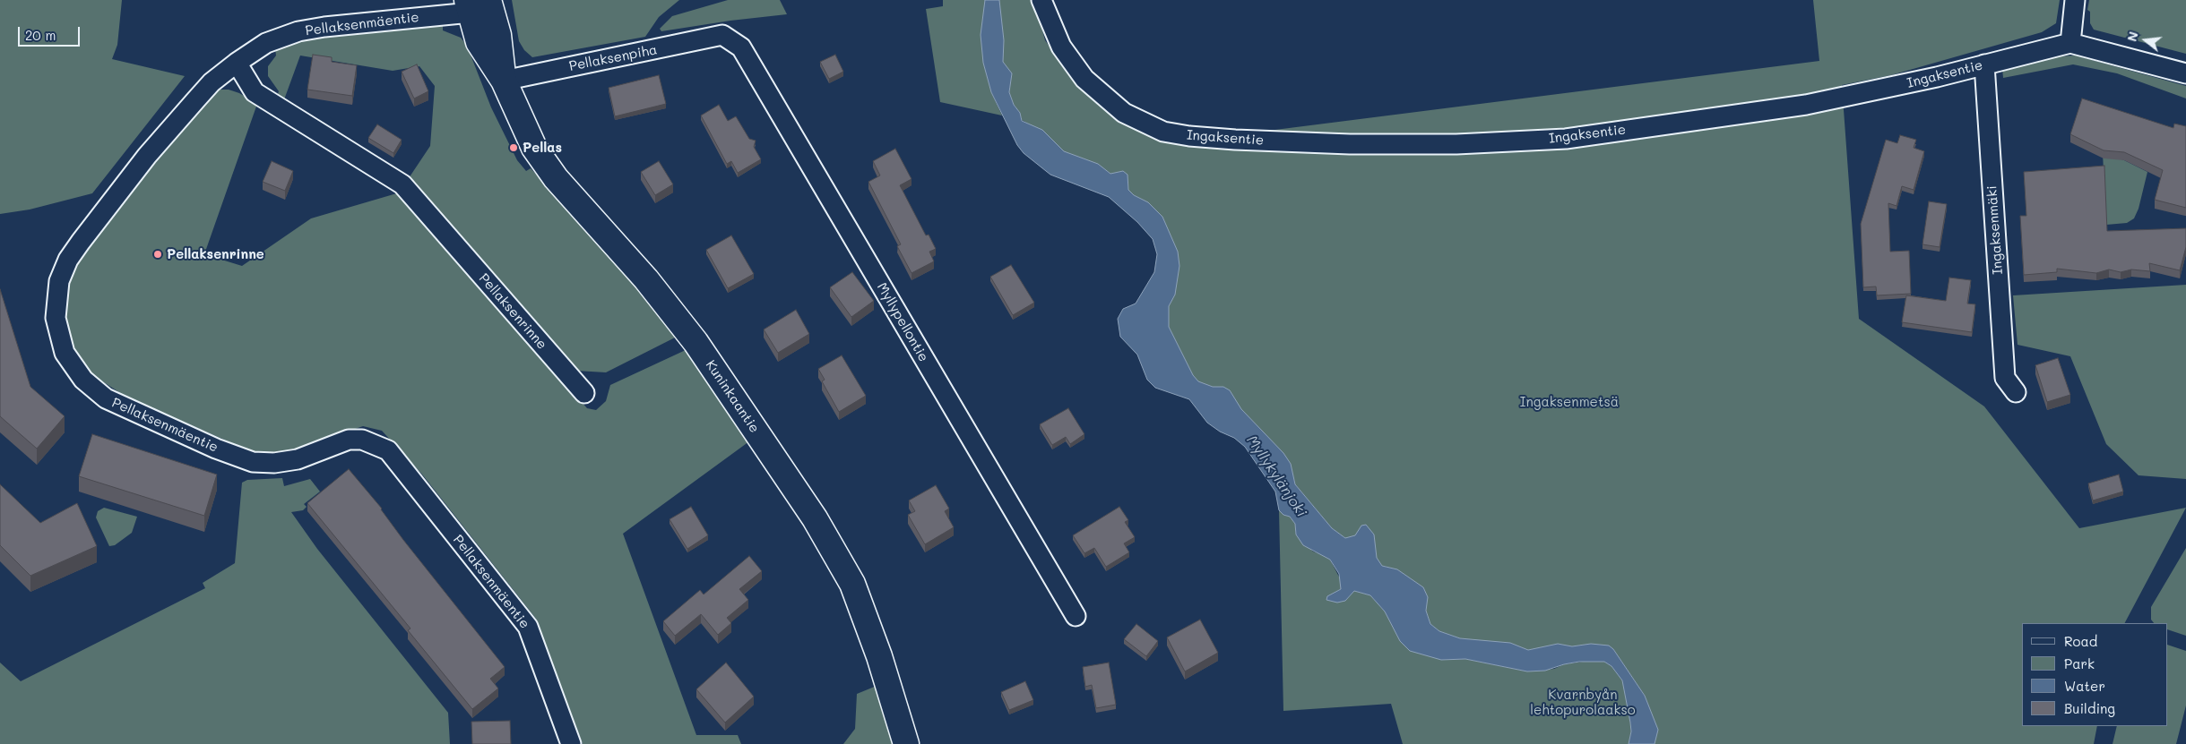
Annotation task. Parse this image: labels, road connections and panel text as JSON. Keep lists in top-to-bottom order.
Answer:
{
  "streets": {
    "main road": ["Kuninkaantie"],
    "street": [
      "Pellaksenmäentie",
      "Pellaksenpiha",
      "Ingaksentie",
      "Ingaksenmäki",
      "Pellaksenrinne",
      "Myllypellontie"
    ]
  },
  "crossings": [
    ["Pellaksenmäentie", "Pellaksenrinne"],
    ["Pellaksenmäentie", "Kuninkaantie"],
    ["Pellaksenpiha", "Myllypellontie"],
    ["Pellaksenpiha", "Kuninkaantie"],
    ["Ingaksentie", "Ingaksenmäki"]
  ],
  "water": ["Myllykylänjoki"],
  "parks": ["Ingaksenmetsä", "Kvarnbyån lehtopurolaakso"],
  "places": ["Pellas", "Pellaksenrinne"],
  "legend": [
    "Road",
    "Park",
    "Water",
    "Building"
  ],
  "scale_bar": "20 m",
  "north": "left"
}
